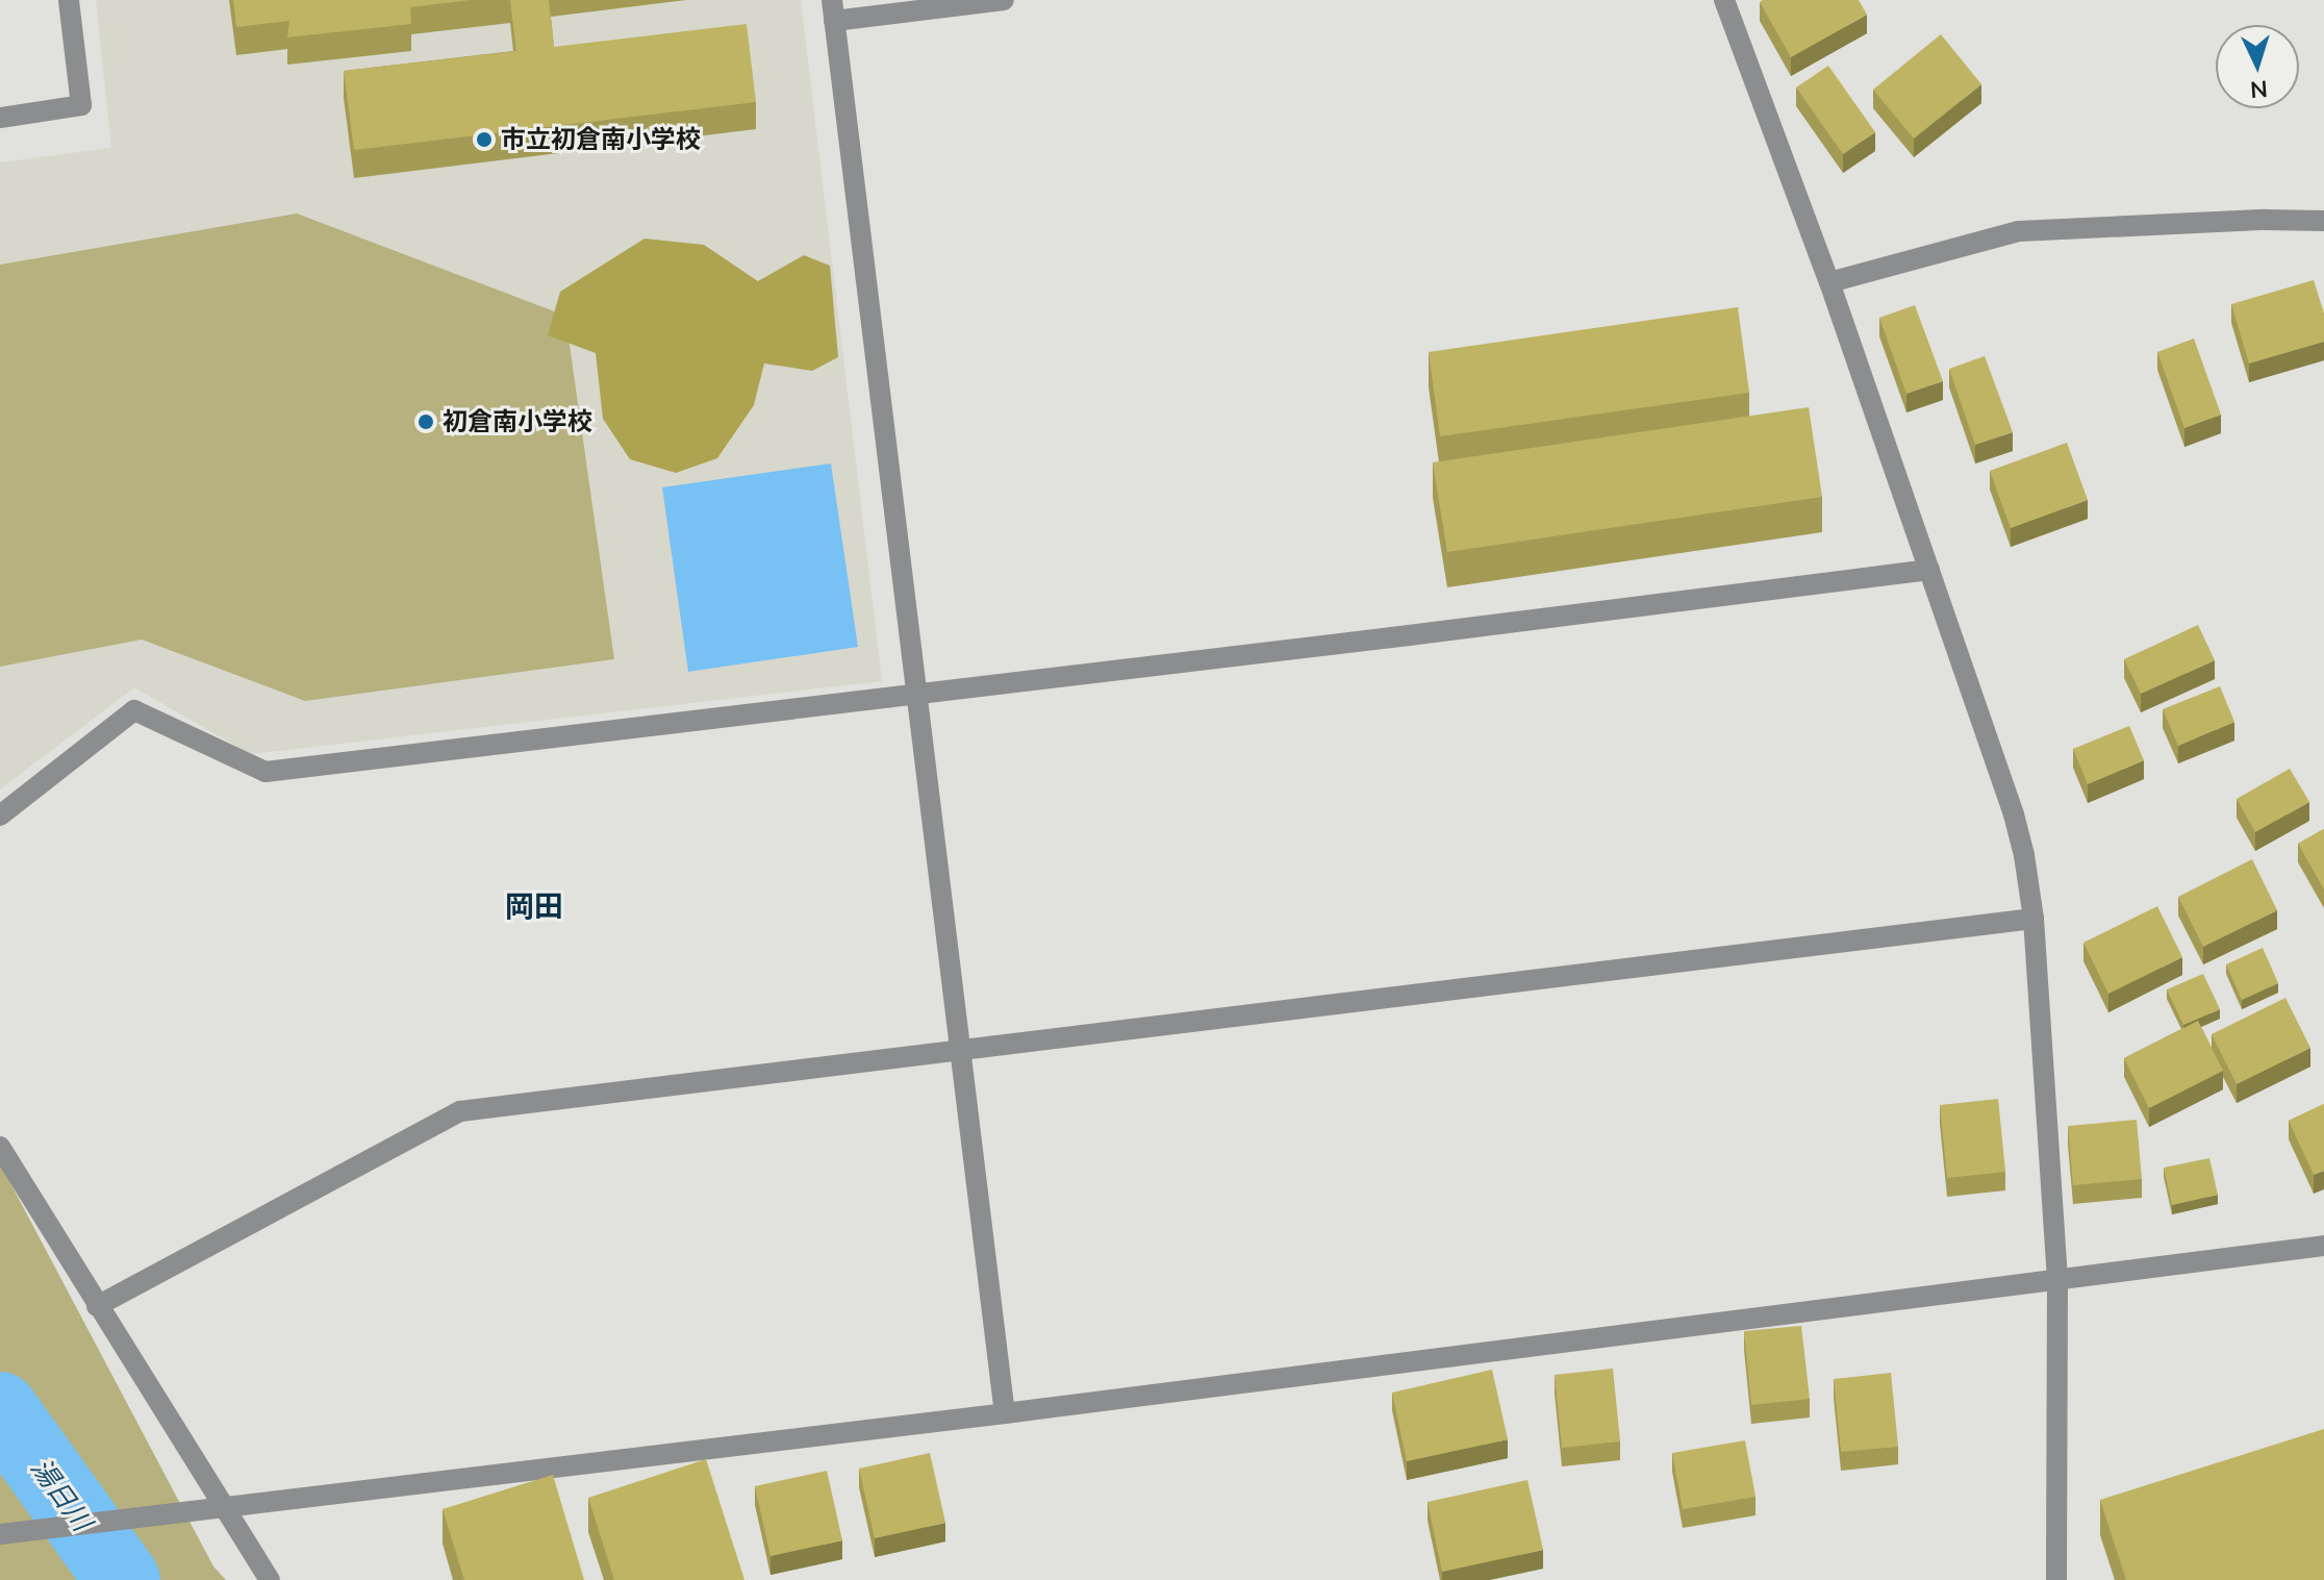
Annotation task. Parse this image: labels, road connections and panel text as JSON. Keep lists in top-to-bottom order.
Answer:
{
  "districts": ["岡田"],
  "water": ["湯日川"],
  "places": ["市立初倉南小学校", "初倉南小学校"],
  "north": "bottom"
}
